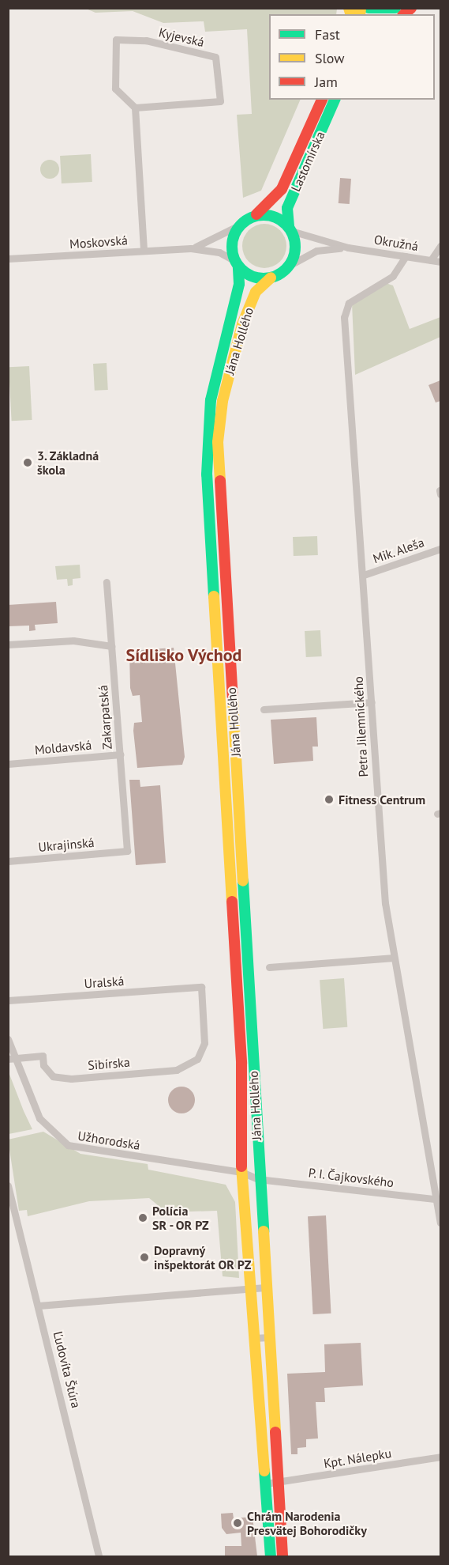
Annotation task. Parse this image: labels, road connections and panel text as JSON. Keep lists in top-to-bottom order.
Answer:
{
  "streets": {
    "street": [
      "Kyjevská",
      "Lastomírska",
      "Moskovská",
      "Okružná",
      "Jána Hollého",
      "Mik. Aleša",
      "Zakarpatská",
      "Petra Jilemnického",
      "Moldavská",
      "Ukrajinská",
      "Uralská",
      "Sibírska",
      "Užhorodská",
      "P. I. Čajkovského",
      "Ľudovíta Štúra",
      "Kpt. Nálepku"
    ]
  },
  "crossings": [
    ["Lastomírska", "Jána Hollého"],
    ["Okružná", "Petra Jilemnického"],
    ["Jána Hollého", "Užhorodská"],
    ["Jána Hollého", "P. I. Čajkovského"],
    ["Jána Hollého", "Kpt. Nálepku"],
    ["Mik. Aleša", "Petra Jilemnického"],
    ["Zakarpatská", "Moldavská"],
    ["Zakarpatská", "Ukrajinská"],
    ["Petra Jilemnického", "P. I. Čajkovského"],
    ["Uralská", "Sibírska"],
    ["Sibírska", "Užhorodská"]
  ],
  "districts": ["Sídlisko Východ"],
  "places": [
    "3. Základná škola",
    "Fitness Centrum",
    "Polícia SR - OR PZ",
    "Dopravný inšpektorát OR PZ",
    "Chrám Narodenia Presvätej Bohorodičky"
  ],
  "legend": ["Fast", "Slow", "Jam"]
}
